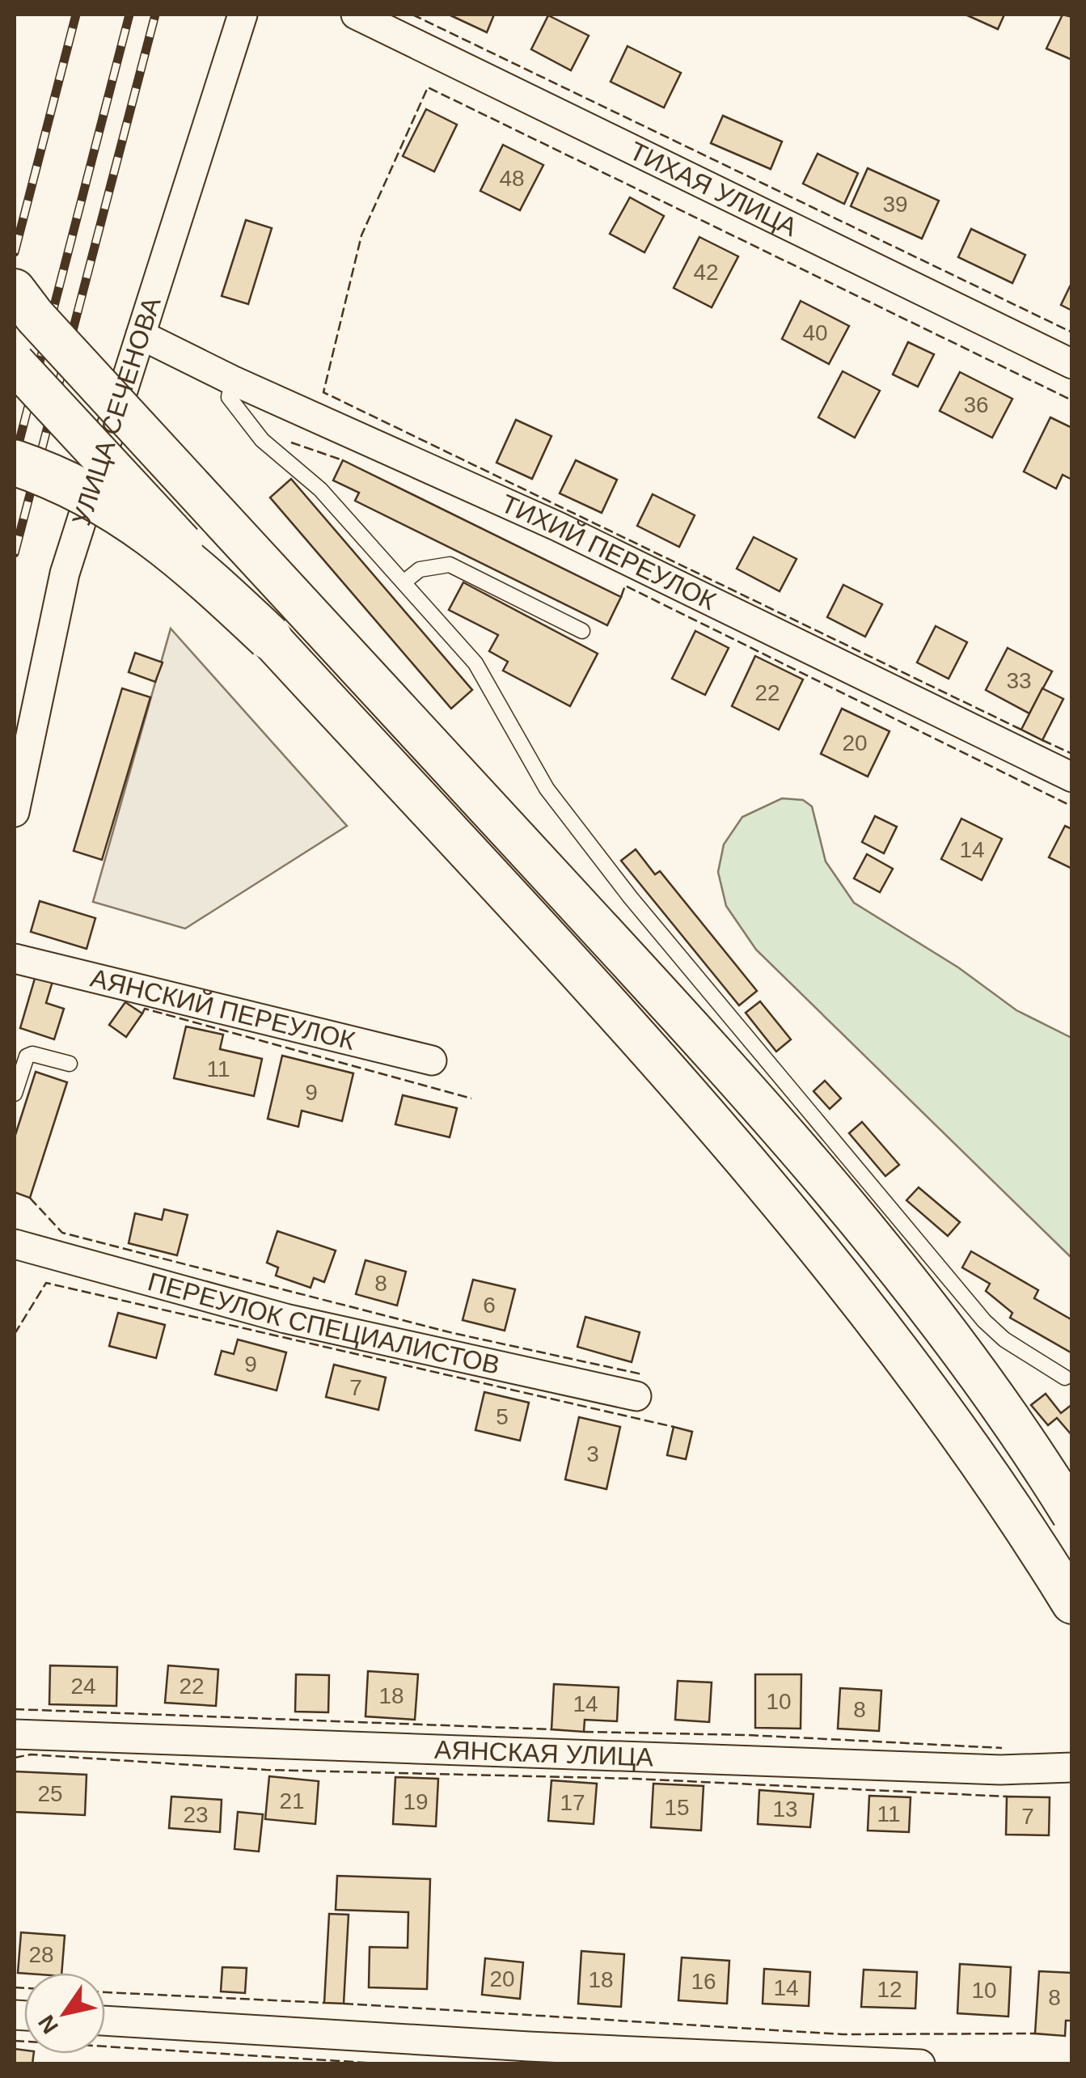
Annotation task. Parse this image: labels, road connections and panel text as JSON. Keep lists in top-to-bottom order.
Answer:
{
  "streets": {
    "street": [
      "ТИХАЯ УЛИЦА",
      "УЛИЦА СЕЧЕНОВА",
      "ТИХИЙ ПЕРЕУЛОК",
      "АЯНСКИЙ ПЕРЕУЛОК",
      "ПЕРЕУЛОК СПЕЦИАЛИСТОВ",
      "АЯНСКАЯ УЛИЦА"
    ]
  },
  "crossings": [
    ["УЛИЦА СЕЧЕНОВА", "ТИХИЙ ПЕРЕУЛОК"]
  ],
  "house_numbers": [
    "48",
    "39",
    "42",
    "40",
    "36",
    "33",
    "22",
    "20",
    "14",
    "11",
    "9",
    "8",
    "6",
    "9",
    "7",
    "5",
    "3",
    "24",
    "22",
    "18",
    "10",
    "14",
    "8",
    "25",
    "21",
    "19",
    "17",
    "15",
    "13",
    "11",
    "23",
    "7",
    "28",
    "20",
    "18",
    "16",
    "14",
    "12",
    "10",
    "8"
  ],
  "north": "bottom left"
}
